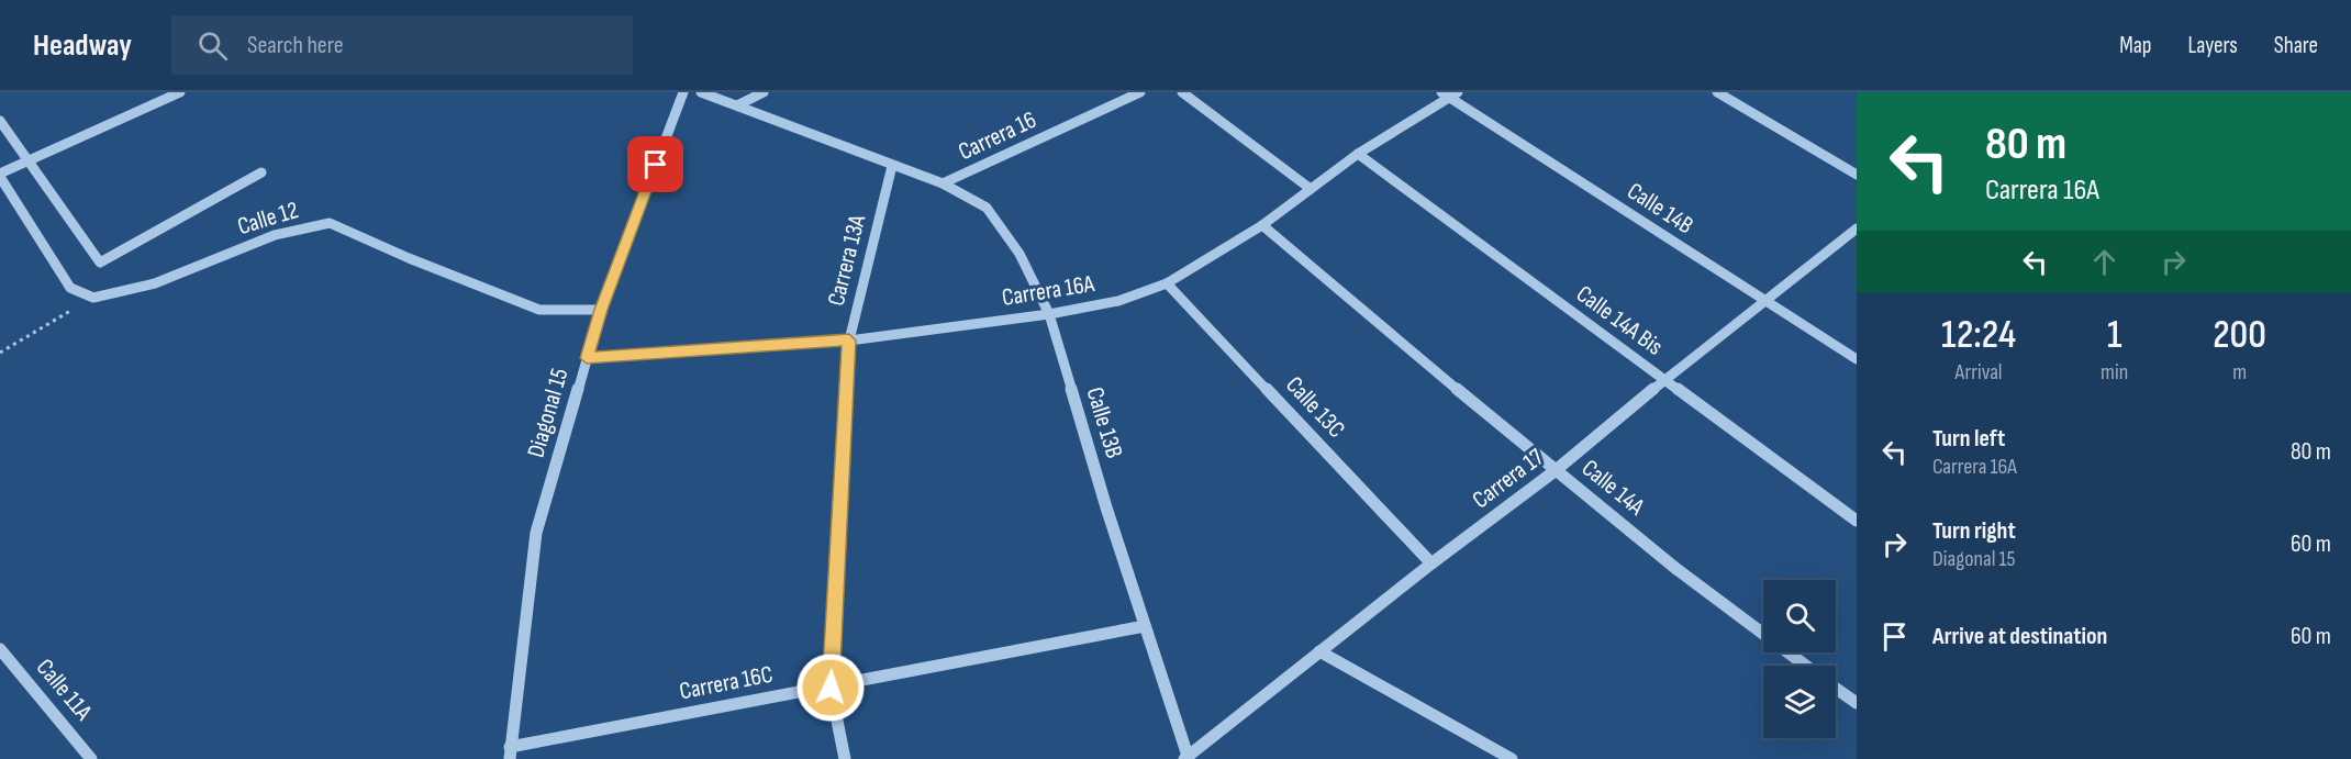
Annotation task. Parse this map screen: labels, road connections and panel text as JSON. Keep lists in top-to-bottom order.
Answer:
{
  "streets": {
    "street": [
      "Carrera 16",
      "Calle 14B",
      "Calle 12",
      "Carrera 13A",
      "Carrera 16A",
      "Calle 14A Bis",
      "Calle 13C",
      "Diagonal 15",
      "Calle 13B",
      "Carrera 17",
      "Calle 14A",
      "Carrera 16C",
      "Calle 11A"
    ]
  },
  "crossings": [
    ["Carrera 16", "Calle 13B"],
    ["Calle 14B", "Carrera 16A"],
    ["Calle 14B", "Carrera 17"],
    ["Calle 12", "Diagonal 15"],
    ["Carrera 13A", "Carrera 16A"],
    ["Carrera 13A", "Calle 13B"],
    ["Carrera 13A", "Carrera 16C"],
    ["Carrera 16A", "Calle 14A Bis"],
    ["Carrera 16A", "Calle 13C"],
    ["Carrera 16A", "Diagonal 15"],
    ["Carrera 16A", "Calle 13B"],
    ["Carrera 16A", "Calle 14A"],
    ["Calle 14A Bis", "Carrera 17"],
    ["Calle 13C", "Carrera 17"],
    ["Diagonal 15", "Carrera 16C"],
    ["Calle 13B", "Carrera 17"],
    ["Calle 13B", "Carrera 16C"],
    ["Carrera 17", "Calle 14A"]
  ],
  "page": {
    "header": "Headway",
    "search": "Search here",
    "nav": ["Map", "Layers", "Share"],
    "turn": ["80 m", "Carrera 16A"],
    "eta": [
      "12:24",
      "Arrival",
      "1",
      "min",
      "200",
      "m"
    ],
    "list": [
      {
        "name": "Turn left",
        "note": "Carrera 16A",
        "value": "80 m"
      },
      {
        "name": "Turn right",
        "note": "Diagonal 15",
        "value": "60 m"
      },
      {
        "name": "Arrive at destination",
        "value": "60 m"
      }
    ]
  }
}
